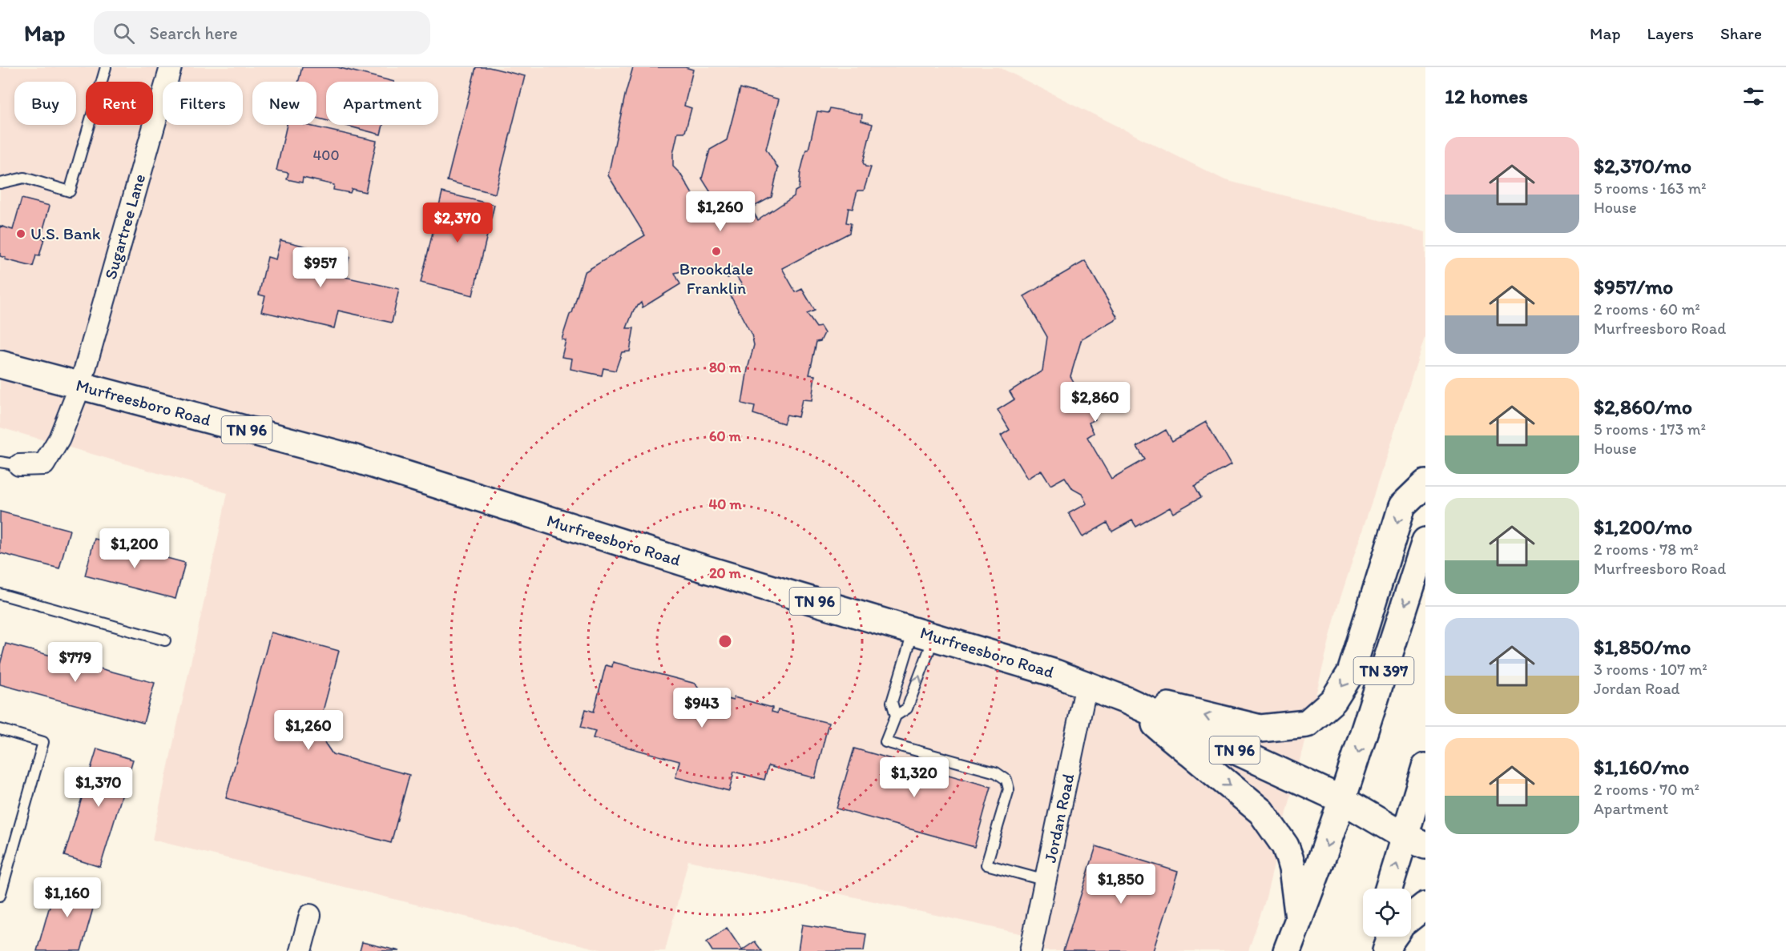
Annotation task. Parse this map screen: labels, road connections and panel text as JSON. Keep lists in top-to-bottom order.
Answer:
{
  "streets": {
    "main road": ["Murfreesboro Road", "TN 96", "TN 397"],
    "street": ["Sugartree Lane", "Jordan Road"]
  },
  "crossings": [
    ["Sugartree Lane", "Murfreesboro Road"],
    ["Murfreesboro Road", "TN 397"],
    ["Murfreesboro Road", "Jordan Road"]
  ],
  "places": ["U.S. Bank", "Brookdale Franklin"],
  "house_numbers": ["400"],
  "page": {
    "header": "Map",
    "search": "Search here",
    "nav": ["Map", "Layers", "Share"],
    "heading": "12 homes",
    "chip": [
      "Buy",
      "Rent",
      "Filters",
      "New",
      "Apartment"
    ],
    "list": [
      {
        "name": "$2,370/mo",
        "note": "5 rooms · 163 m² · House"
      },
      {
        "name": "$957/mo",
        "note": "2 rooms · 60 m² · Murfreesboro Road"
      },
      {
        "name": "$2,860/mo",
        "note": "5 rooms · 173 m² · House"
      },
      {
        "name": "$1,200/mo",
        "note": "2 rooms · 78 m² · Murfreesboro Road"
      },
      {
        "name": "$1,850/mo",
        "note": "3 rooms · 107 m² · Jordan Road"
      },
      {
        "name": "$1,160/mo",
        "note": "2 rooms · 70 m² · Apartment"
      }
    ],
    "price": [
      "$1,260",
      "$2,370",
      "$957",
      "$2,860",
      "$1,200",
      "$779",
      "$943",
      "$1,260",
      "$1,320",
      "$1,370",
      "$1,850",
      "$1,160"
    ]
  },
  "rings": [
    "80 m",
    "60 m",
    "40 m",
    "20 m"
  ]
}
